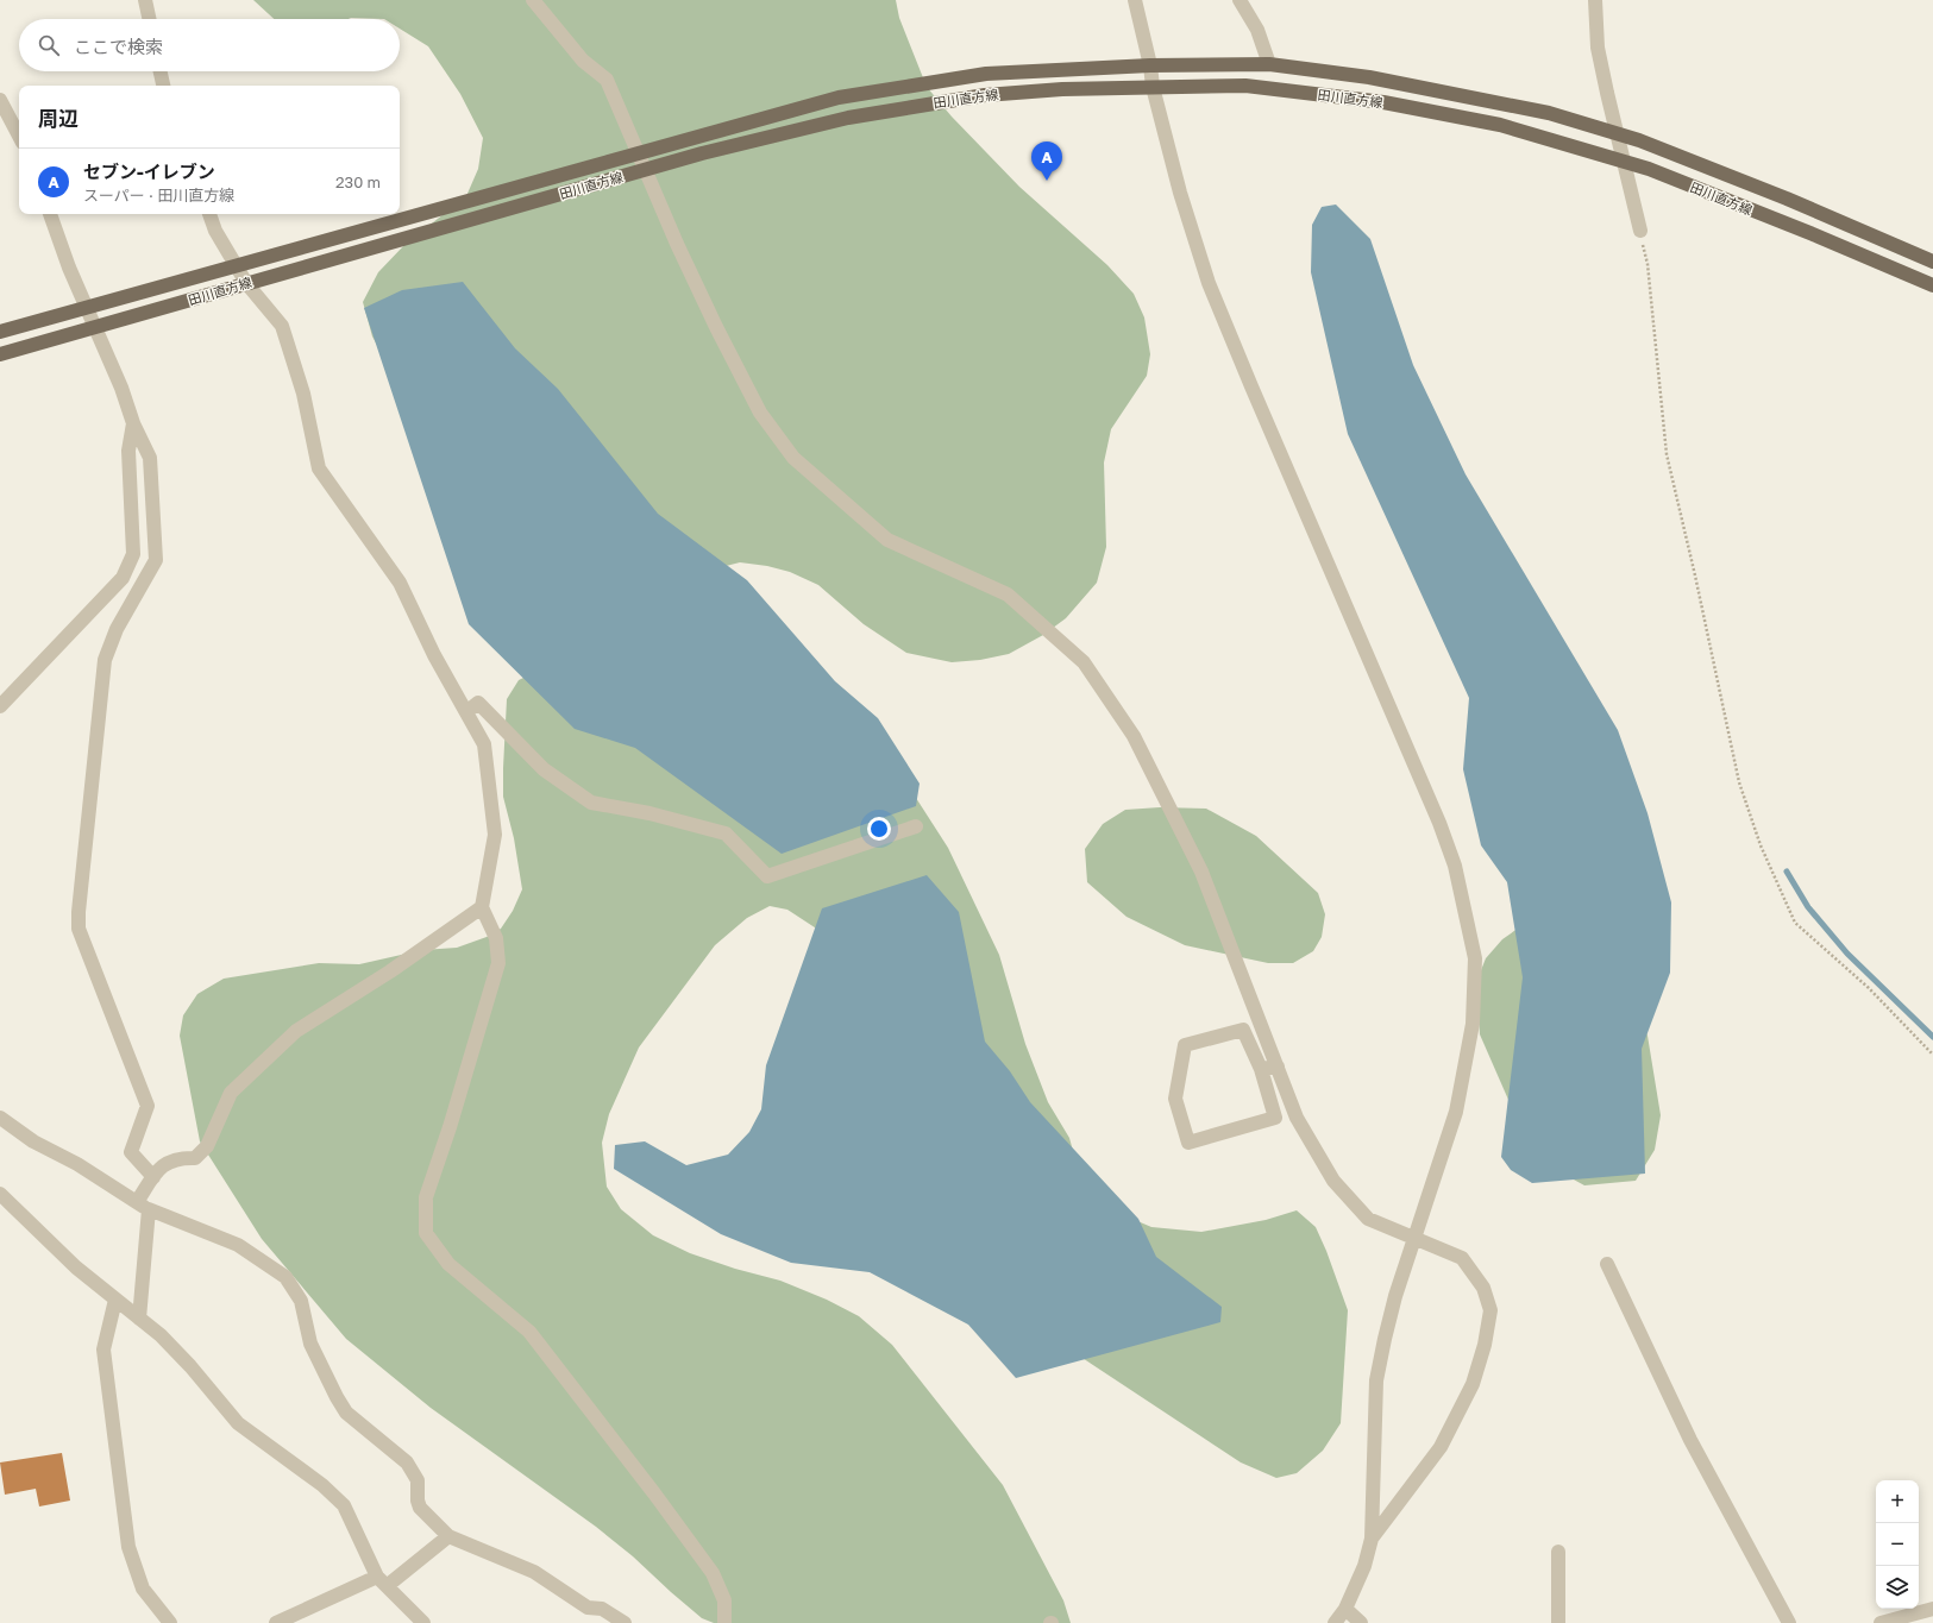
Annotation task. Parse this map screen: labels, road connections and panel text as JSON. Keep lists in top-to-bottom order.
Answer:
{
  "streets": {
    "main road": ["田川直方線"]
  },
  "page": {
    "search": "ここで検索",
    "heading": "周辺",
    "pins": "A",
    "list": [
      {
        "mark": "A",
        "name": "セブン-イレブン",
        "note": "スーパー · 田川直方線",
        "value": "230 m"
      }
    ],
    "map_buttons": ["+", "−"]
  }
}
